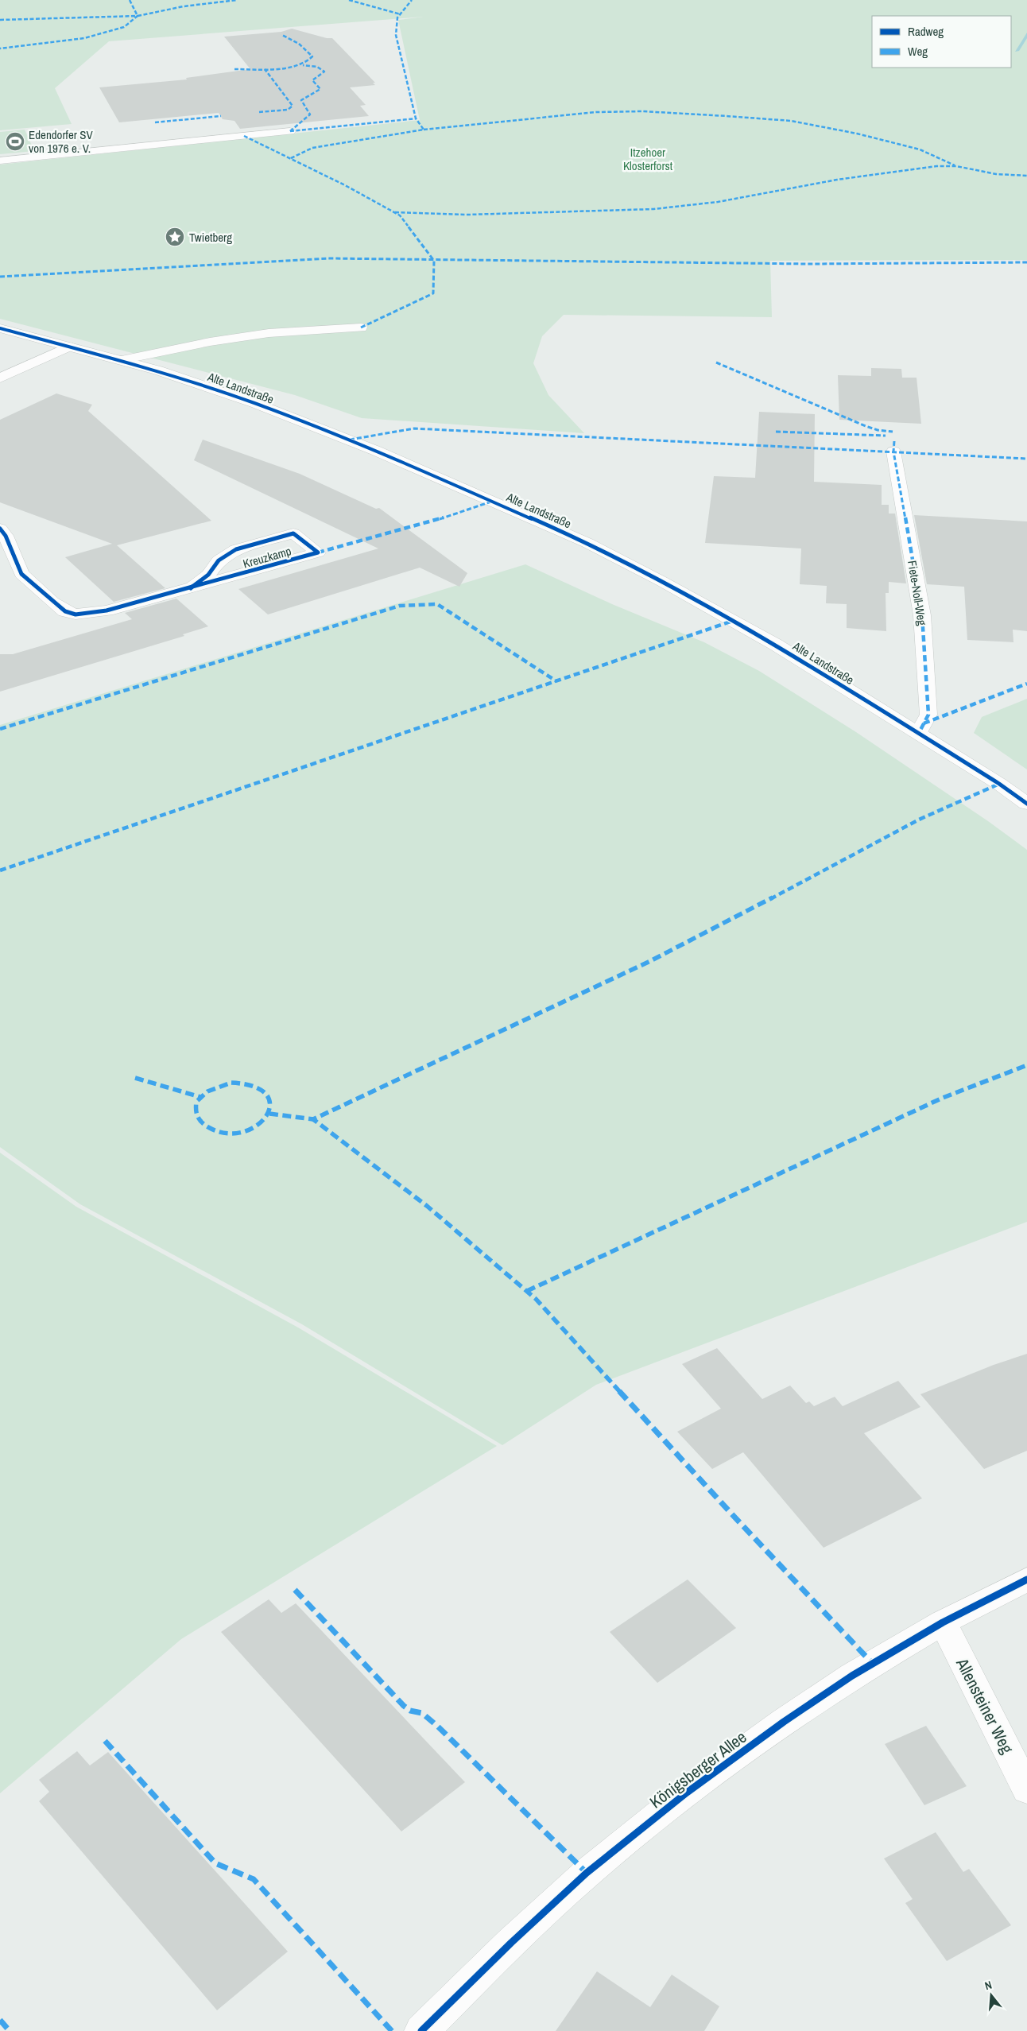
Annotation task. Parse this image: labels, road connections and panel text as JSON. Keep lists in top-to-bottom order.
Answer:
{
  "streets": {
    "street": [
      "Alte Landstraße",
      "Kreuzkamp",
      "Fiete-Noll-Weg",
      "Allensteiner Weg",
      "Königsberger Allee"
    ]
  },
  "crossings": [
    ["Alte Landstraße", "Fiete-Noll-Weg"],
    ["Allensteiner Weg", "Königsberger Allee"]
  ],
  "parks": ["Itzehoer Klosterforst"],
  "places": {
    "sports": ["Edendorfer SV von 1976 e. V."],
    "place": ["Twietberg"]
  },
  "legend": ["Radweg", "Weg"],
  "north": "top"
}
